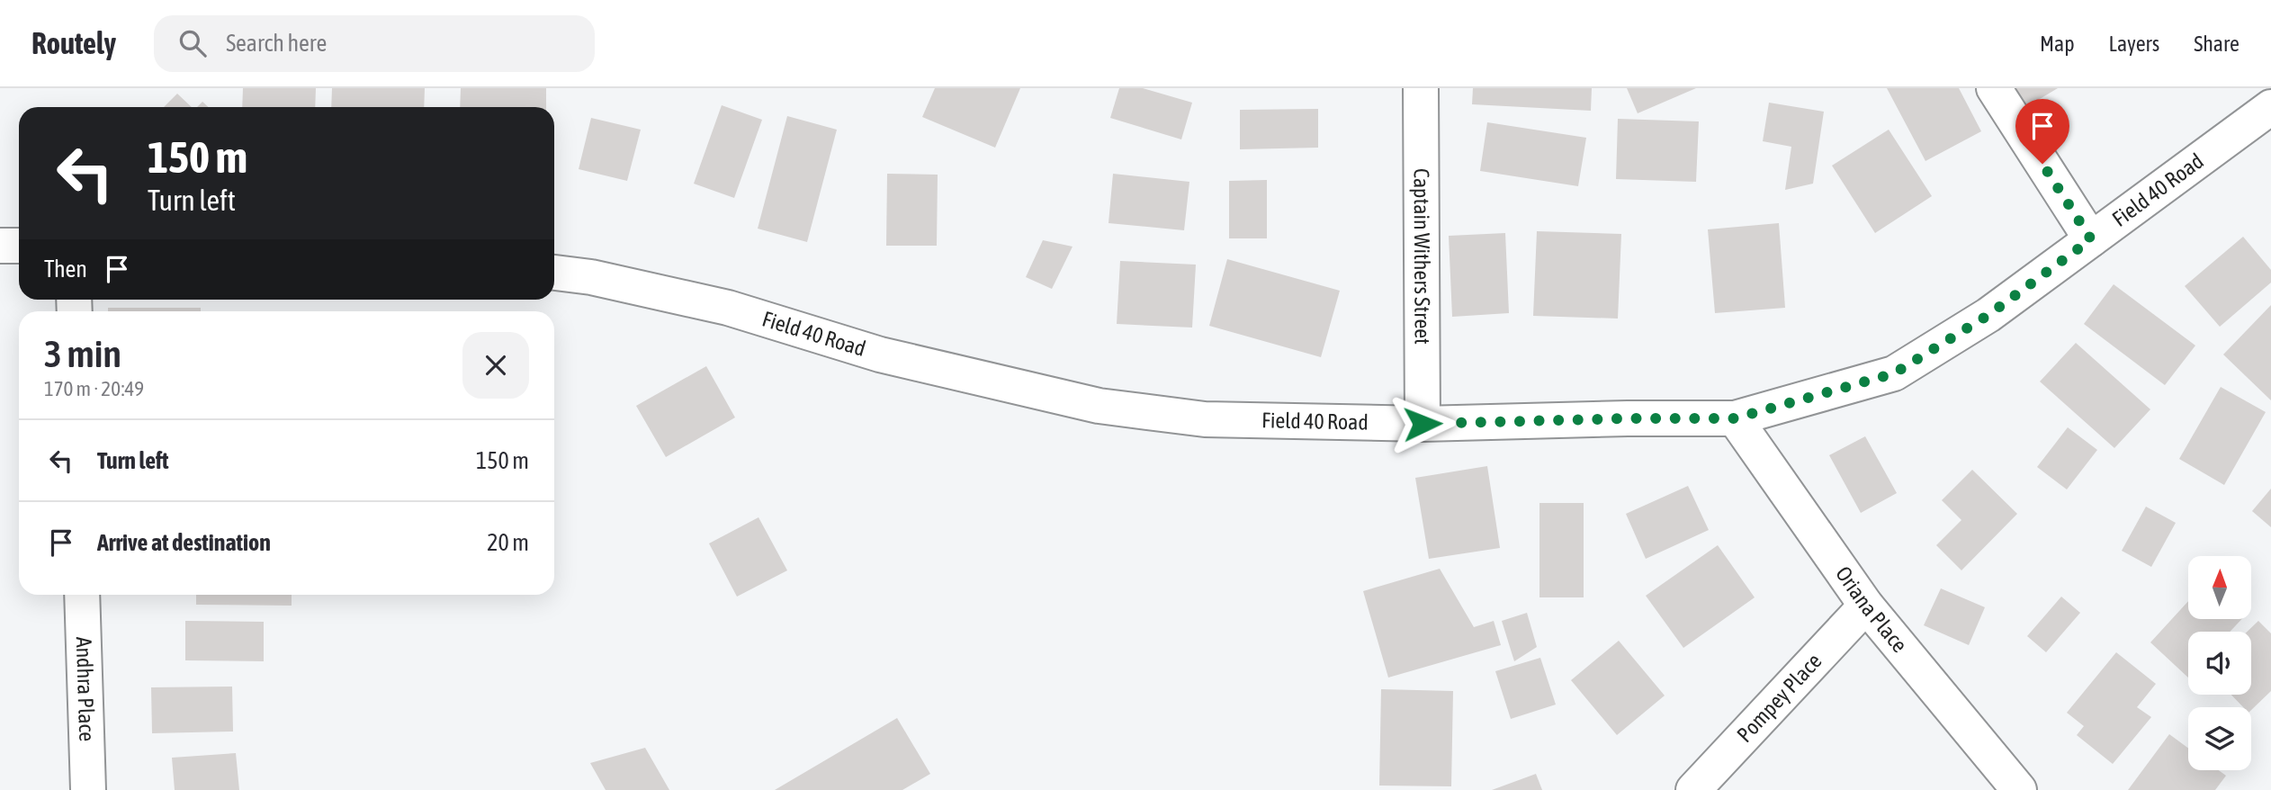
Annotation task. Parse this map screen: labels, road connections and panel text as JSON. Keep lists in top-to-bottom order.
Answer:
{
  "streets": {
    "street": [
      "Field 40 Road",
      "Captain Withers Street",
      "Oriana Place",
      "Andhra Place",
      "Pompey Place"
    ]
  },
  "crossings": [
    ["Field 40 Road", "Captain Withers Street"],
    ["Field 40 Road", "Oriana Place"],
    ["Oriana Place", "Pompey Place"]
  ],
  "north": "top",
  "page": {
    "header": "Routely",
    "search": "Search here",
    "nav": ["Map", "Layers", "Share"],
    "turn": ["150 m", "Turn left"],
    "then": "Then",
    "heading": ["3 min", "170 m · 20:49"],
    "list": [
      {
        "name": "Turn left",
        "value": "150 m"
      },
      {
        "name": "Arrive at destination",
        "value": "20 m"
      }
    ]
  }
}
